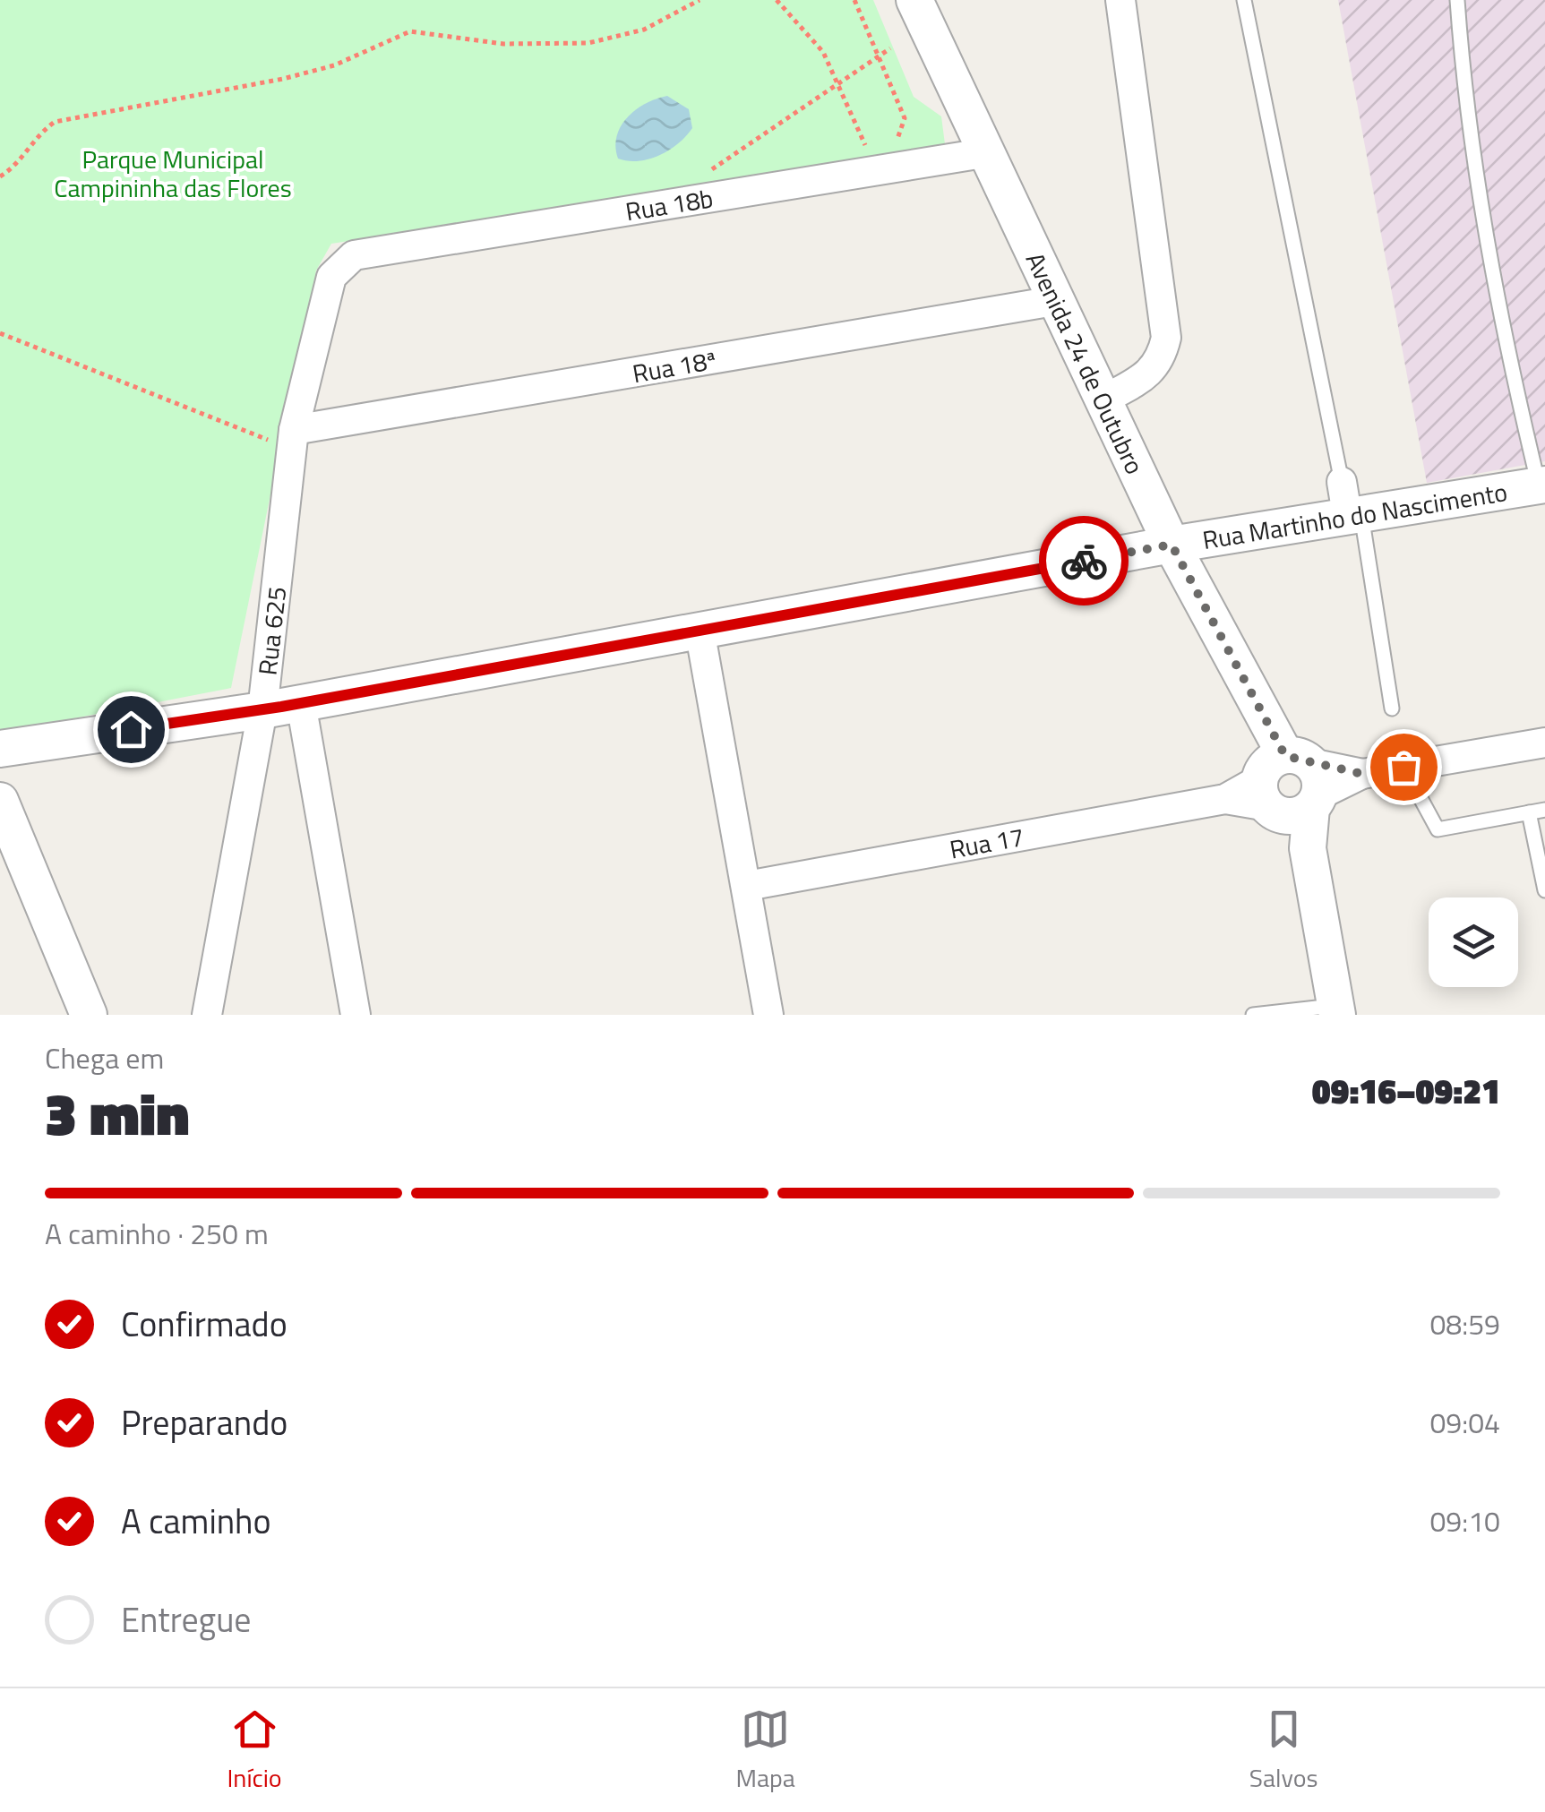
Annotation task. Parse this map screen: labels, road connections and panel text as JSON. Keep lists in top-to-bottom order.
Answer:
{
  "streets": {
    "street": [
      "Rua 18b",
      "Avenida 24 de Outubro",
      "Rua 18ª",
      "Rua Martinho do Nascimento",
      "Rua 625",
      "Rua 17"
    ]
  },
  "crossings": [
    ["Rua 18b", "Avenida 24 de Outubro"],
    ["Rua 18b", "Rua 625"],
    ["Avenida 24 de Outubro", "Rua 18ª"],
    ["Avenida 24 de Outubro", "Rua Martinho do Nascimento"],
    ["Avenida 24 de Outubro", "Rua 17"],
    ["Rua 18ª", "Rua 625"],
    ["Rua Martinho do Nascimento", "Rua 625"]
  ],
  "parks": ["Parque Municipal Campininha das Flores"],
  "page": {
    "heading": ["3 min", "Chega em", "09:16–09:21"],
    "bar": "A caminho · 250 m",
    "list": [
      ["Confirmado", "08:59"],
      ["Preparando", "09:04"],
      ["A caminho", "09:10"],
      "Entregue"
    ],
    "tabs": ["Início", "Mapa", "Salvos"]
  }
}
